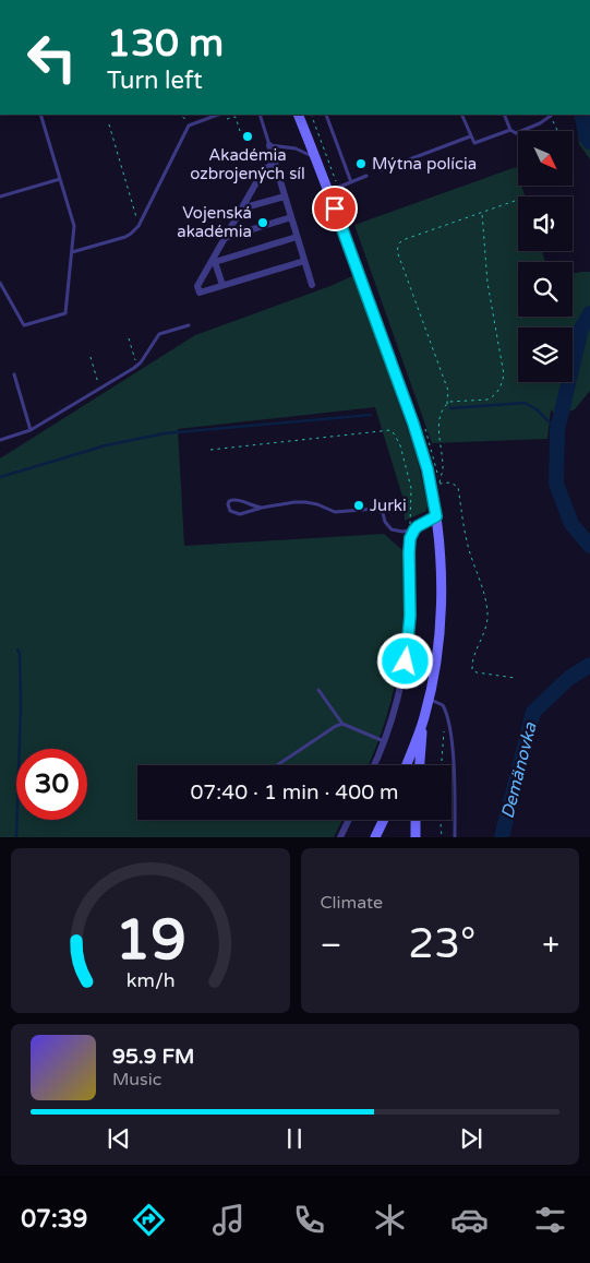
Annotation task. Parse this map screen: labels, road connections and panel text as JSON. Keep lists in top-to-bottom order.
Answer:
{
  "water": ["Demänovka"],
  "places": [
    "Akadémia ozbrojených síl",
    "Mýtna polícia",
    "Vojenská akadémia",
    "Jurki"
  ],
  "north": "bottom right",
  "page": {
    "turn": ["130 m", "Turn left"],
    "limit": "30",
    "trip": "07:40 · 1 min · 400 m",
    "tile": "Climate",
    "heat": ["−", "23°", "+"],
    "song": ["95.9 FM", "Music"],
    "tabs": "07:39",
    "gauge": ["19", "km/h"]
  }
}
